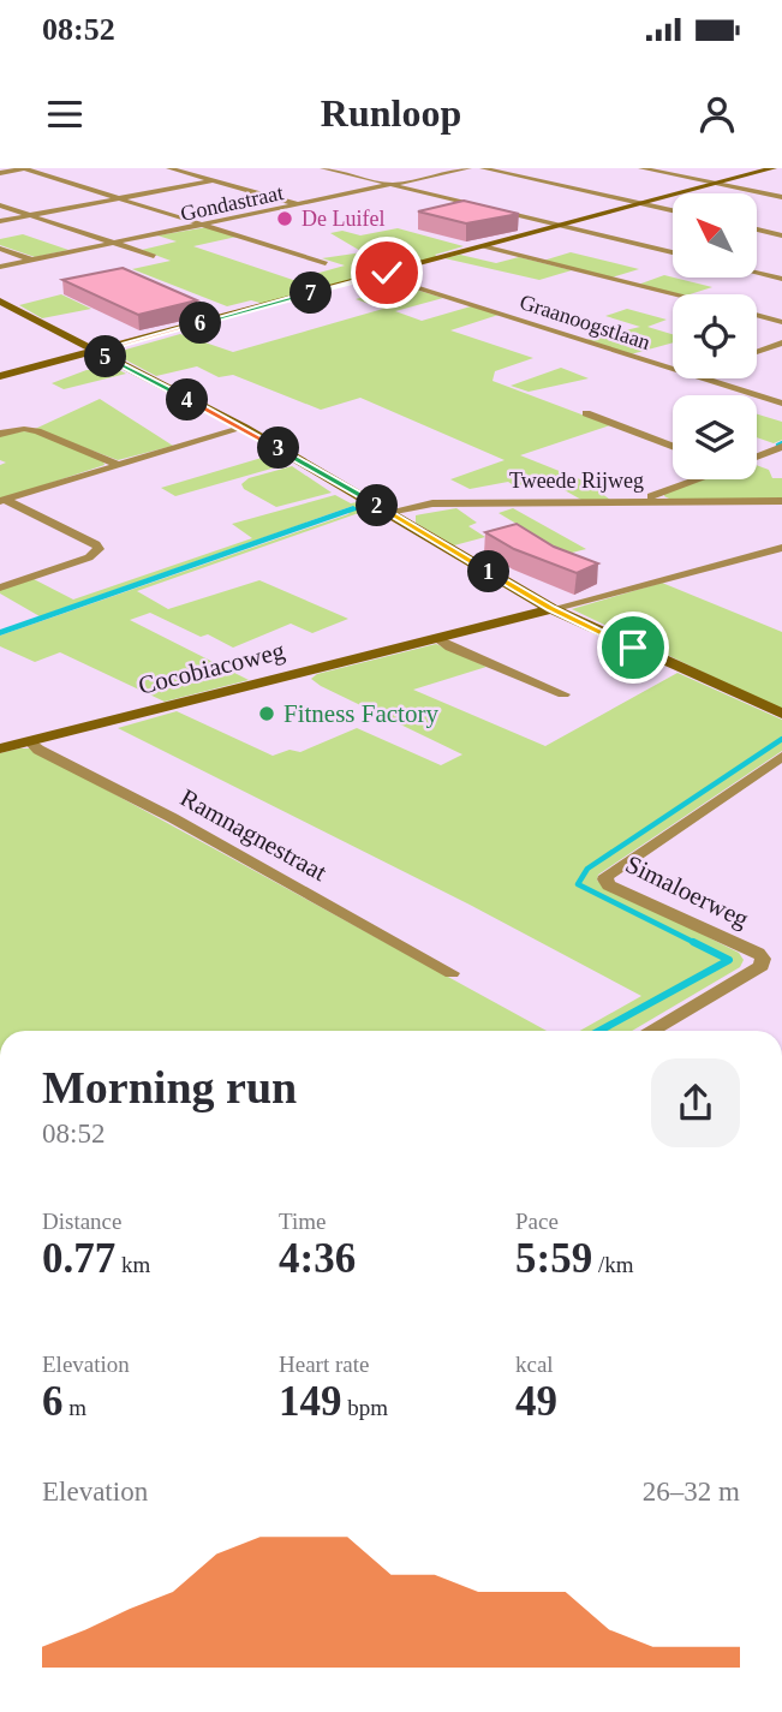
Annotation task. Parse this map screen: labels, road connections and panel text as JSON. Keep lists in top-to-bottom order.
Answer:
{
  "streets": {
    "street": [
      "Gondastraat",
      "Graanoogstlaan",
      "Tweede Rijweg",
      "Cocobiacoweg",
      "Ramnagnestraat",
      "Simaloerweg"
    ]
  },
  "crossings": [
    ["Cocobiacoweg", "Ramnagnestraat"]
  ],
  "places": ["De Luifel", "Fitness Factory"],
  "north": "top left",
  "page": {
    "status": "08:52",
    "header": "Runloop",
    "pins": [
      "7",
      "6",
      "5",
      "4",
      "3",
      "2",
      "1"
    ],
    "heading": ["Morning run", "08:52"],
    "stats": [
      ["Distance", "0.77 km"],
      ["Time", "4:36"],
      ["Pace", "5:59 /km"],
      ["Elevation", "6 m"],
      ["Heart rate", "149 bpm"],
      ["kcal", "49"]
    ],
    "chart": ["Elevation", "26–32 m"]
  }
}
